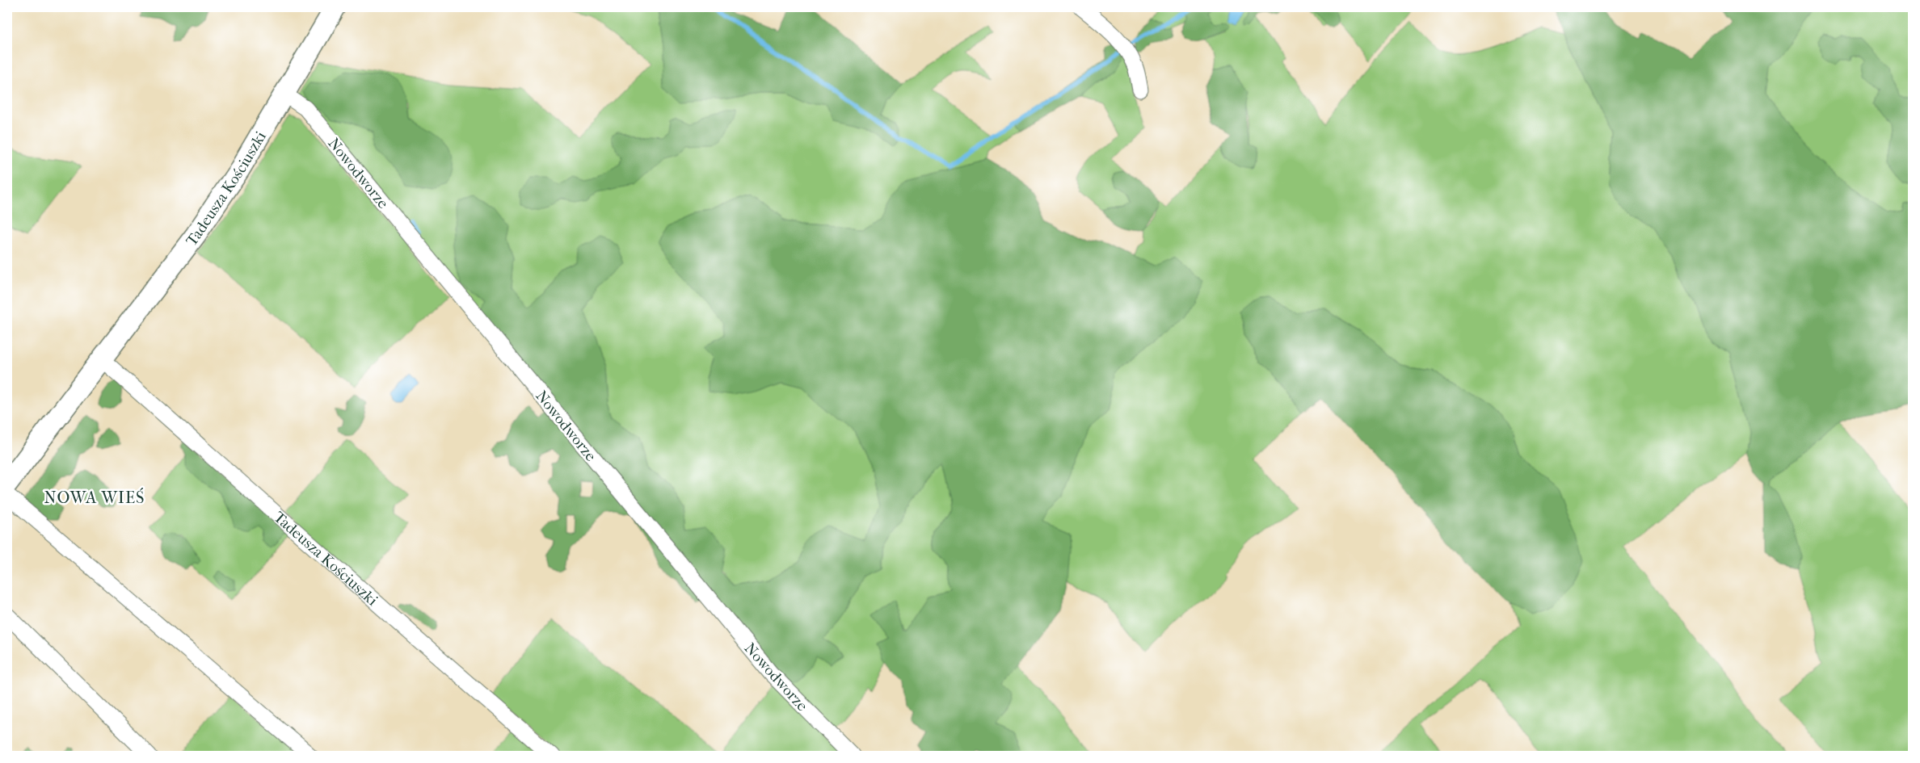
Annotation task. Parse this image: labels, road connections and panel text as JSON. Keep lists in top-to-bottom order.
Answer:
{
  "streets": {
    "main road": ["Tadeusza Kościuszki"],
    "street": ["Nowodworze"]
  },
  "crossings": [
    ["Nowodworze", "Tadeusza Kościuszki"]
  ],
  "districts": ["NOWA WIEŚ"]
}
